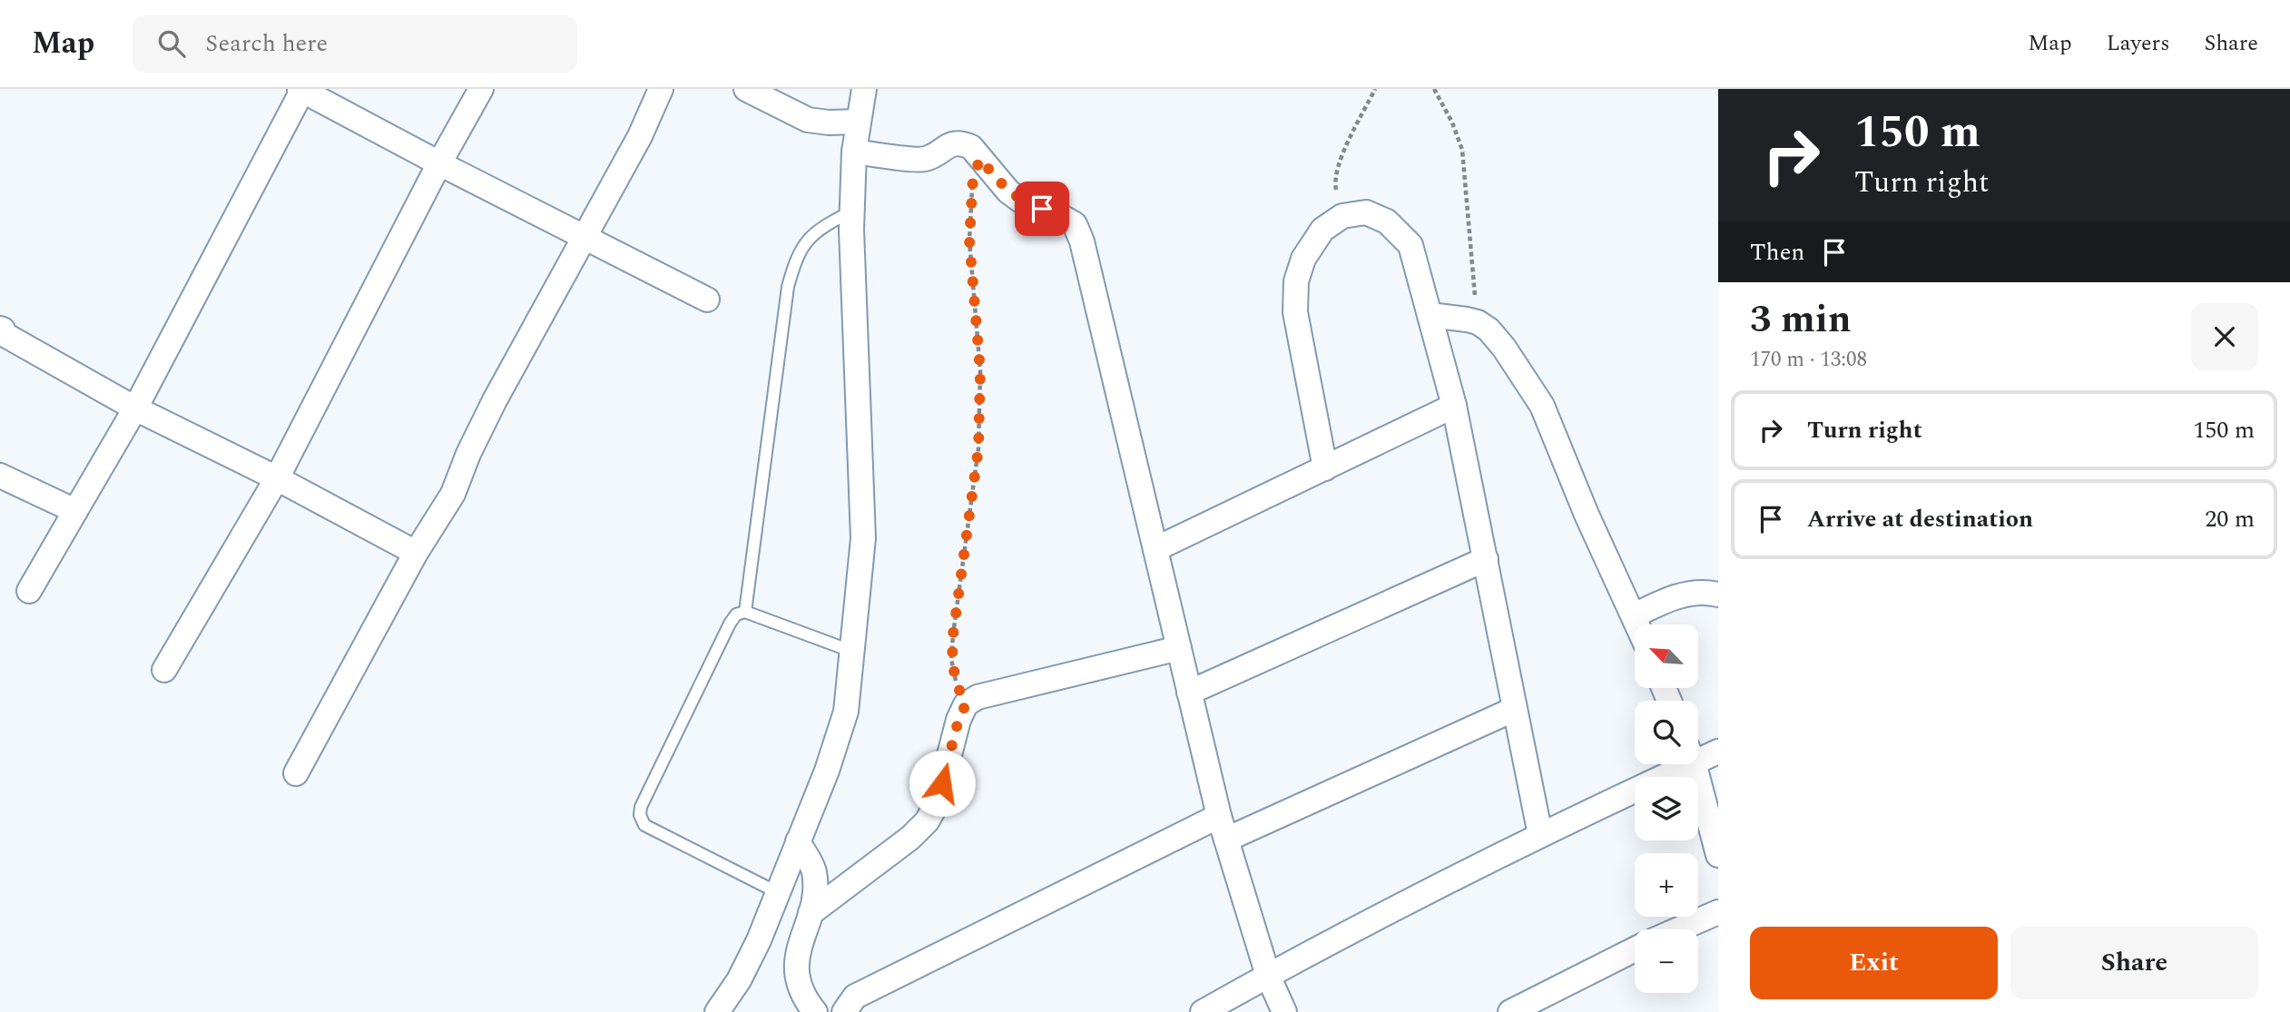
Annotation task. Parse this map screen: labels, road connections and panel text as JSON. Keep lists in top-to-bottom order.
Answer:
{
  "north": "top left",
  "page": {
    "header": "Map",
    "search": "Search here",
    "nav": ["Map", "Layers", "Share"],
    "turn": ["150 m", "Turn right"],
    "then": "Then",
    "heading": ["3 min", "170 m · 13:08"],
    "list": [
      {
        "name": "Turn right",
        "value": "150 m"
      },
      {
        "name": "Arrive at destination",
        "value": "20 m"
      }
    ],
    "map_buttons": ["+", "−"],
    "buttons": ["Exit", "Share"]
  }
}
